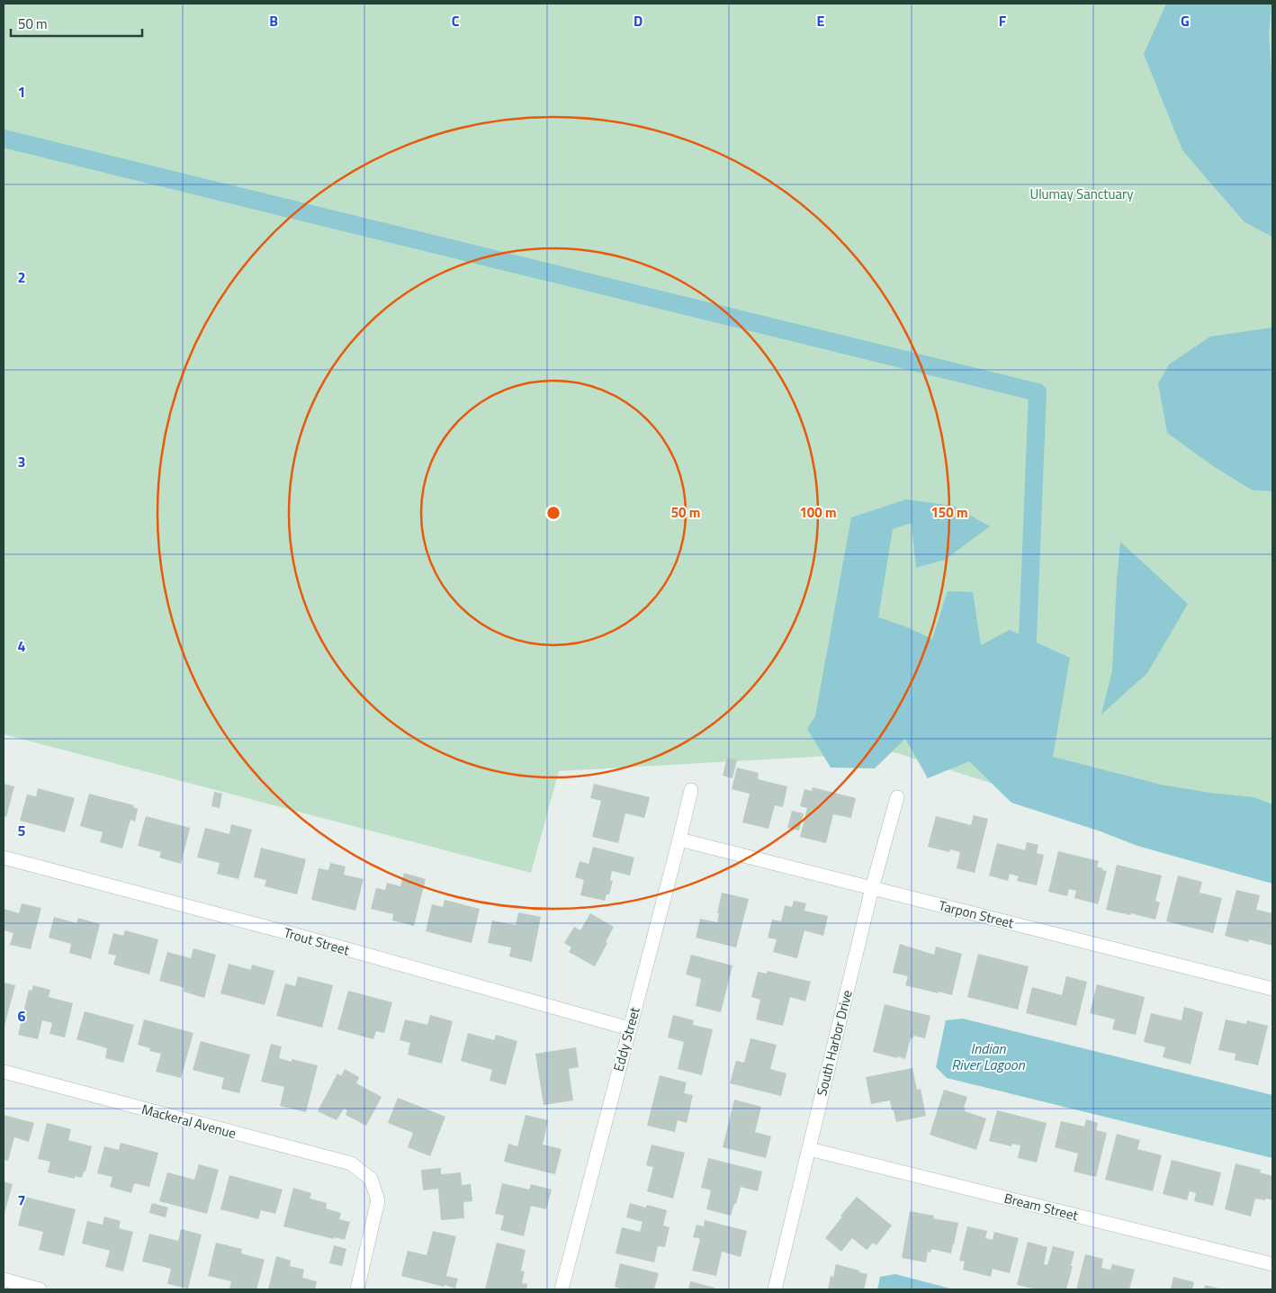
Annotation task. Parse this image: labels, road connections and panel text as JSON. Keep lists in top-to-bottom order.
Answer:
{
  "streets": {
    "street": [
      "Tarpon Street",
      "Trout Street",
      "Eddy Street",
      "South Harbor Drive",
      "Mackeral Avenue",
      "Bream Street"
    ]
  },
  "crossings": [
    ["Tarpon Street", "Eddy Street"],
    ["Tarpon Street", "South Harbor Drive"],
    ["Trout Street", "Eddy Street"],
    ["South Harbor Drive", "Bream Street"]
  ],
  "water": ["Indian River Lagoon"],
  "parks": ["Ulumay Sanctuary"],
  "scale_bar": "50 m",
  "grid": {
    "columns": [
      "B",
      "C",
      "D",
      "E",
      "F",
      "G"
    ],
    "rows": [
      "1",
      "2",
      "3",
      "4",
      "5",
      "6",
      "7"
    ]
  },
  "rings": ["50 m", "100 m", "150 m"]
}
